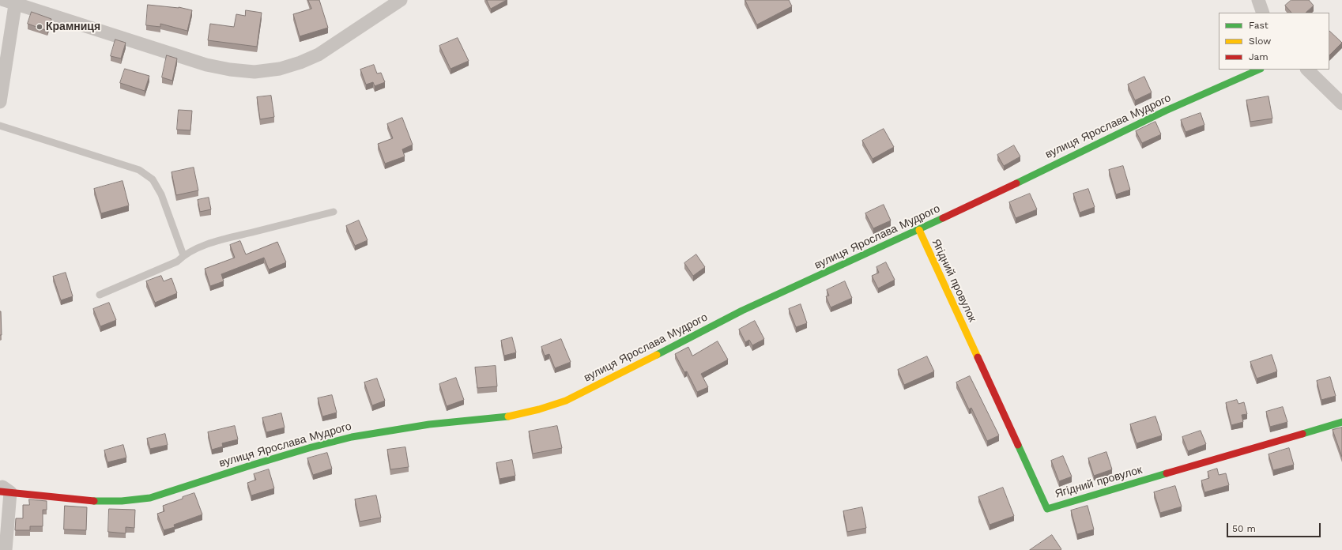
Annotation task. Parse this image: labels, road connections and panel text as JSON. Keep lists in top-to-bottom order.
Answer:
{
  "streets": {
    "street": ["вулиця Ярослава Мудрого", "Ягідний провулок"]
  },
  "crossings": [
    ["вулиця Ярослава Мудрого", "Ягідний провулок"]
  ],
  "places": ["Крамниця"],
  "legend": ["Fast", "Slow", "Jam"],
  "scale_bar": "50 m"
}
